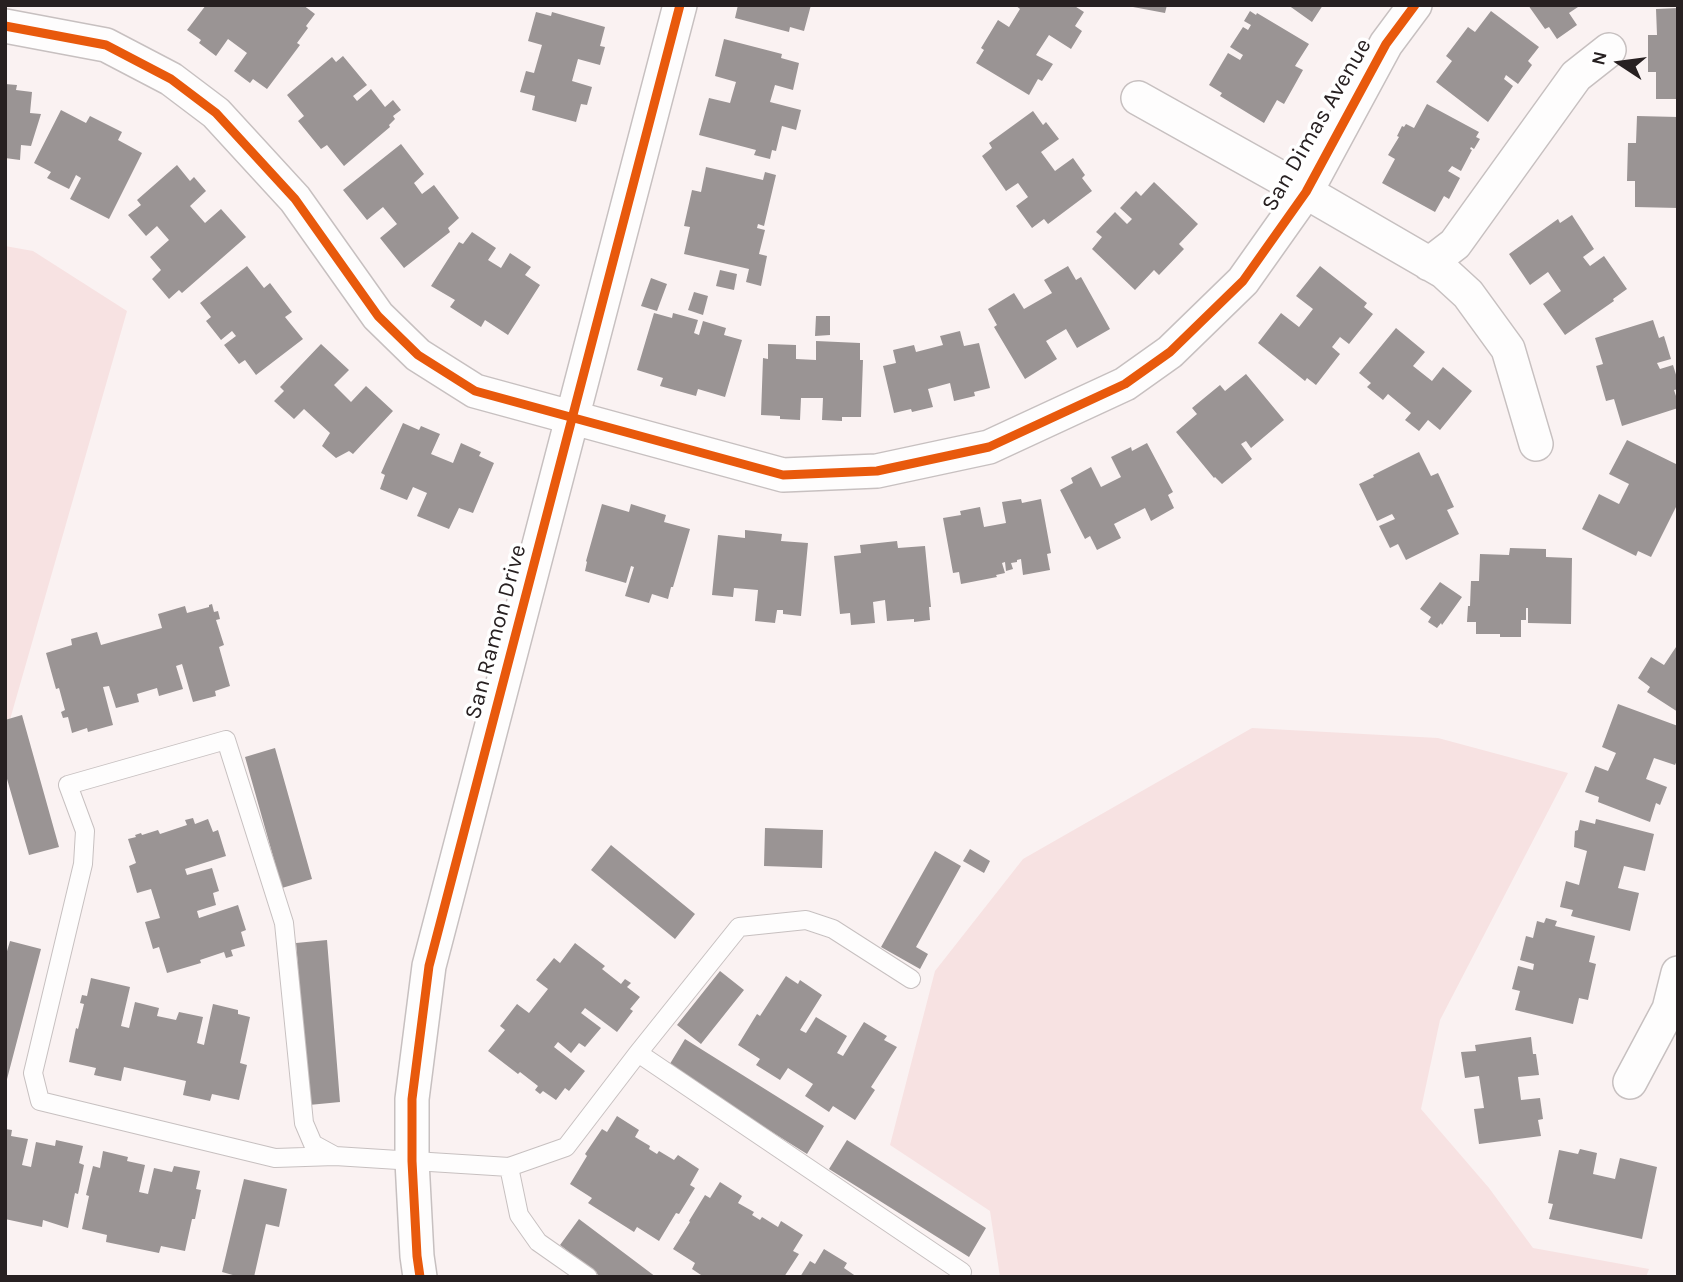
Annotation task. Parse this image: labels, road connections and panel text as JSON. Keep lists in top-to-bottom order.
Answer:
{
  "streets": {
    "street": ["San Dimas Avenue", "San Ramon Drive"]
  },
  "crossings": [
    ["San Dimas Avenue", "San Ramon Drive"]
  ],
  "north": "left"
}
